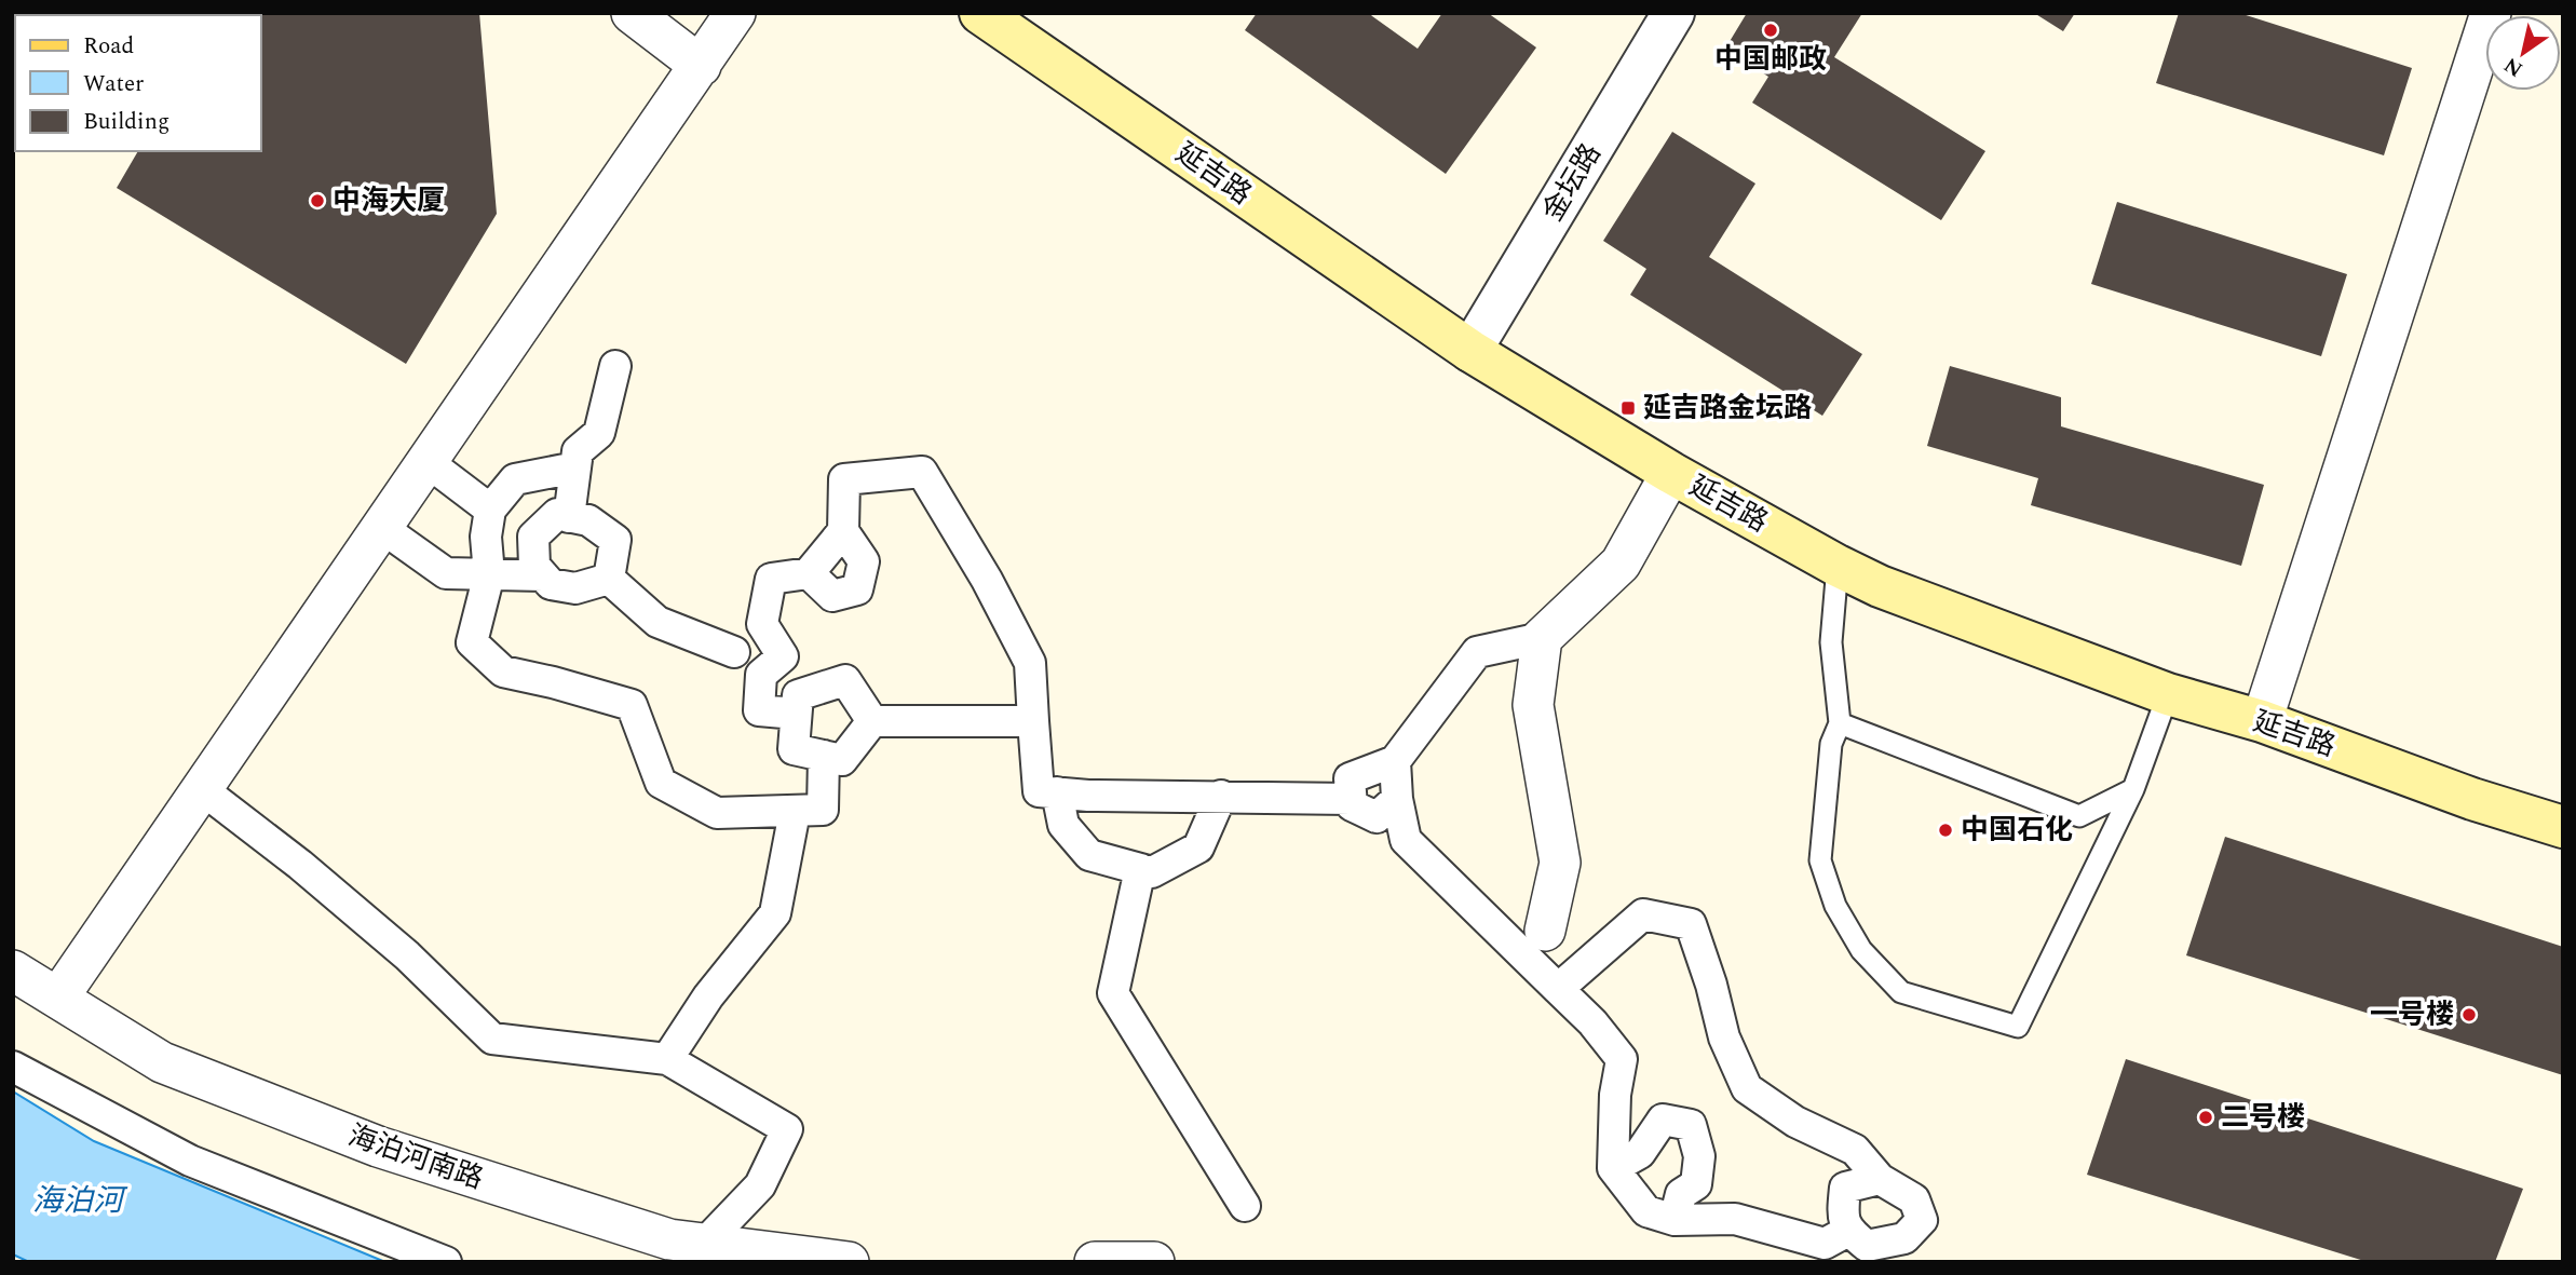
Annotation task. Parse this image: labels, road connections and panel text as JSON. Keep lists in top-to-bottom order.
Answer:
{
  "streets": {
    "main road": ["延吉路"],
    "street": ["金坛路", "海泊河南路"]
  },
  "crossings": [
    ["延吉路", "金坛路"]
  ],
  "water": ["海泊河"],
  "places": {
    "other": [
      "中国邮政",
      "中海大厦",
      "中国石化",
      "一号楼",
      "二号楼"
    ],
    "transit": ["延吉路金坛路"]
  },
  "legend": ["Road", "Water", "Building"],
  "north": "bottom left"
}
